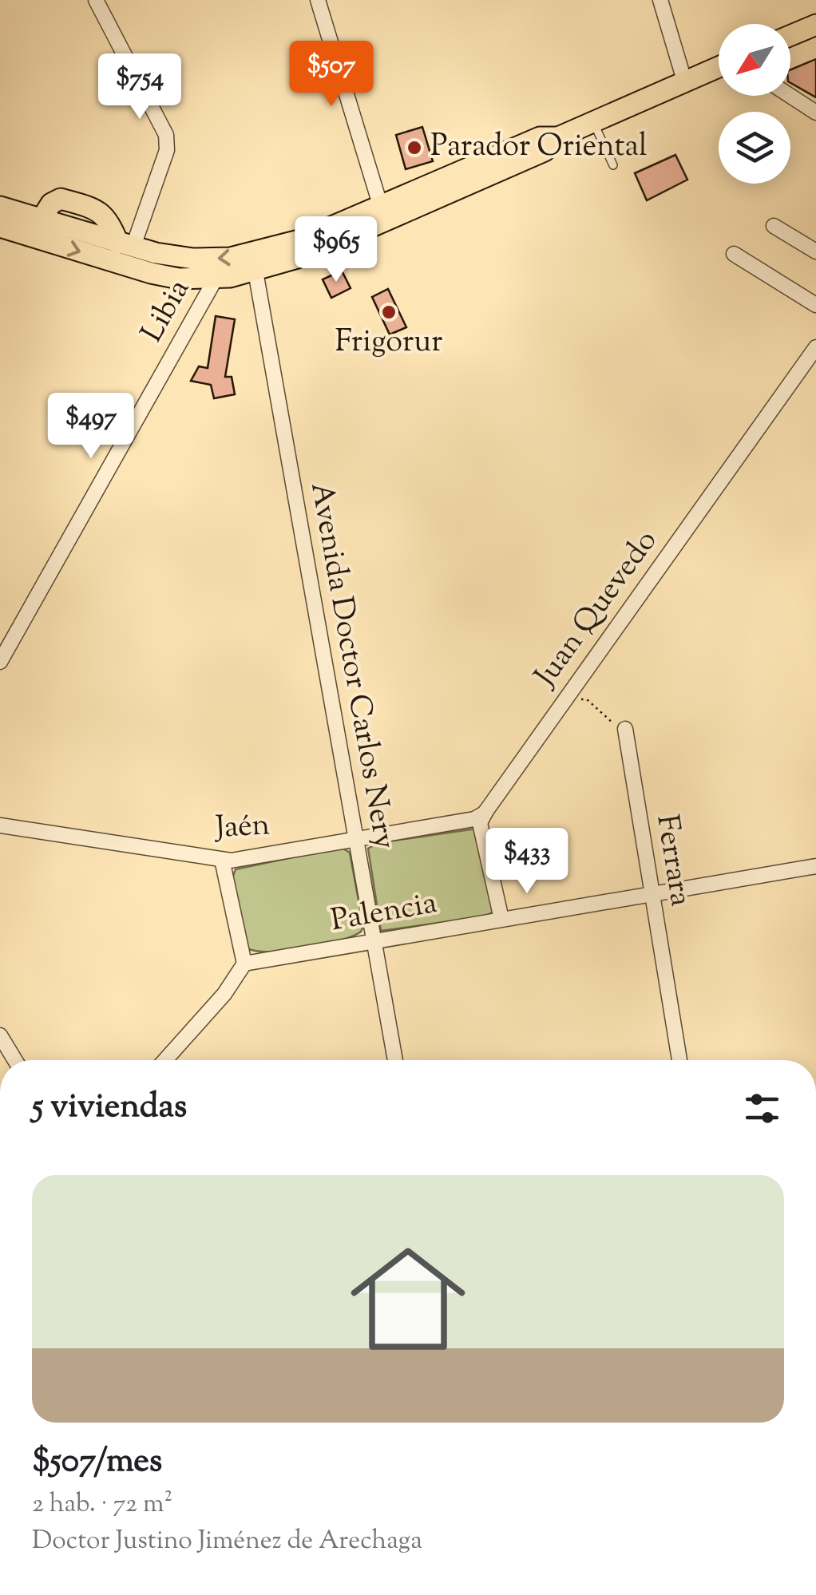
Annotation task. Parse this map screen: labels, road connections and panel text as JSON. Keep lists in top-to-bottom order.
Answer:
{
  "streets": {
    "street": [
      "Libia",
      "Juan Quevedo",
      "Avenida Doctor Carlos Nery",
      "Jaén",
      "Ferrara",
      "Palencia"
    ]
  },
  "crossings": [
    ["Juan Quevedo", "Jaén"],
    ["Avenida Doctor Carlos Nery", "Jaén"],
    ["Avenida Doctor Carlos Nery", "Palencia"],
    ["Ferrara", "Palencia"]
  ],
  "places": ["Parador Oriental", "Frigorur"],
  "north": "bottom left",
  "page": {
    "price": [
      "$507",
      "$754",
      "$965",
      "$497",
      "$433"
    ],
    "heading": "5 viviendas",
    "list": [
      {
        "name": "$507/mes",
        "note": "2 hab. · 72 m² · Doctor Justino Jiménez de Arechaga"
      }
    ]
  }
}
